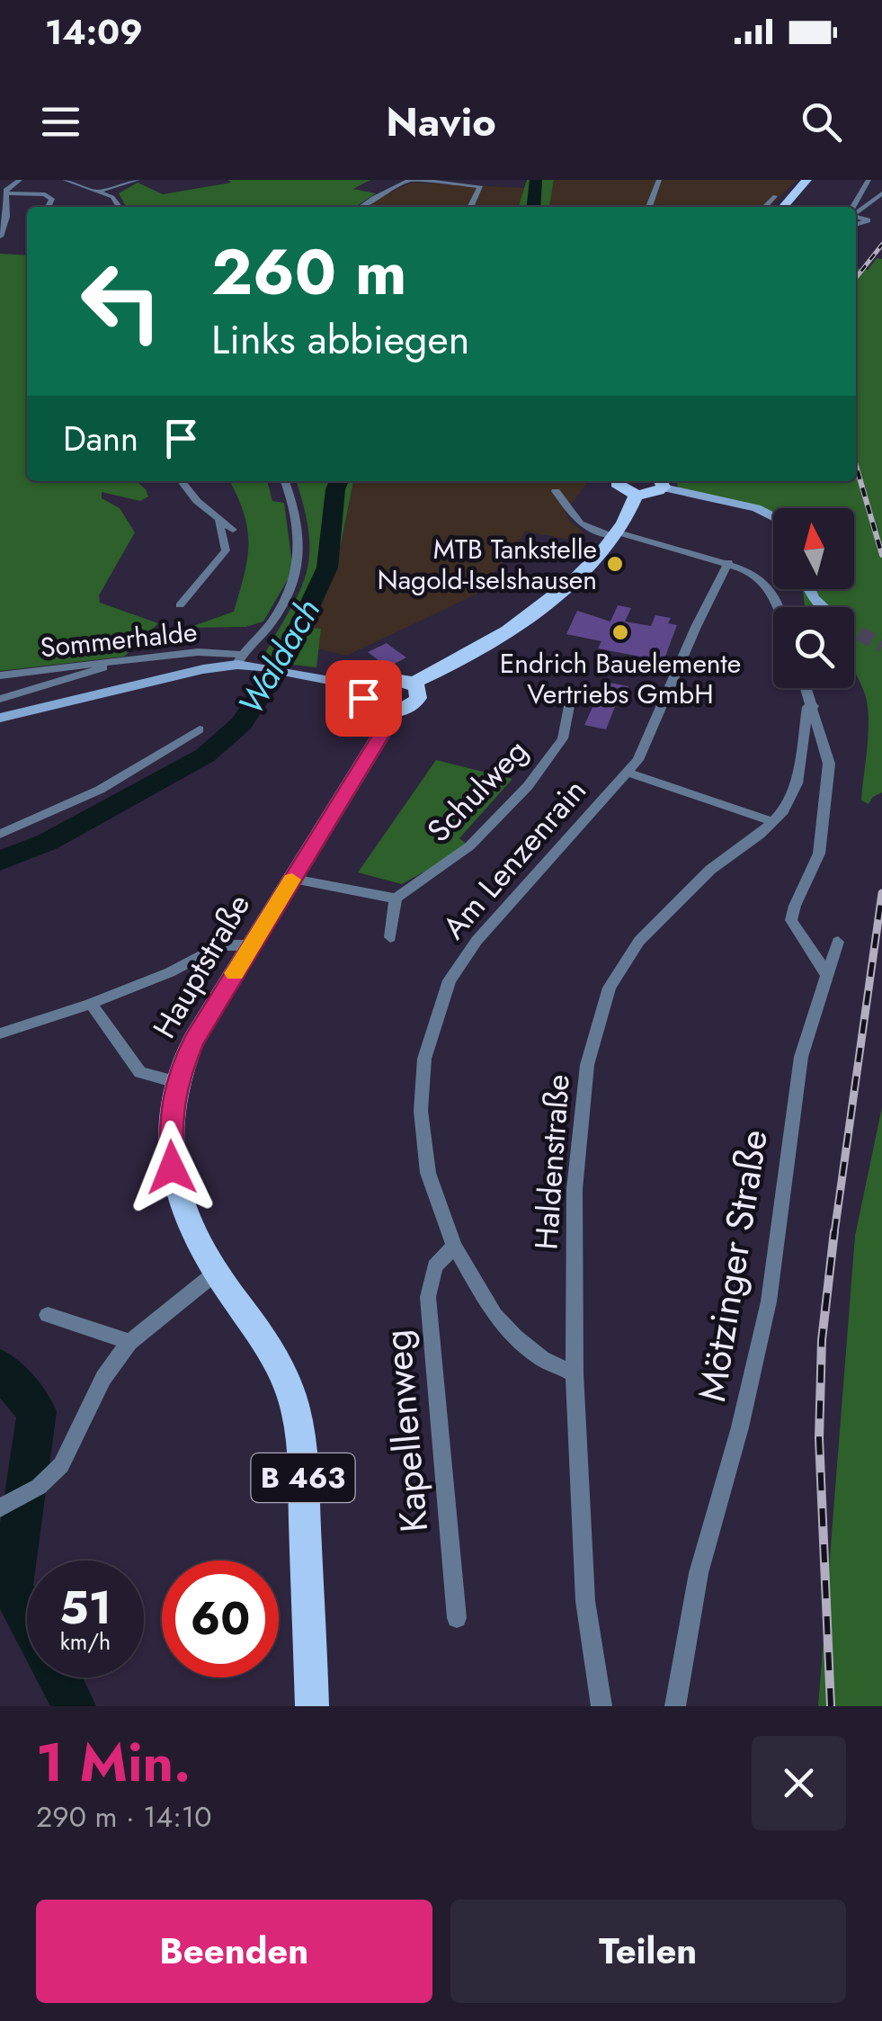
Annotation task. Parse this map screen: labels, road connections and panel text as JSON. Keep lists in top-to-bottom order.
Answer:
{
  "streets": {
    "main road": ["Hauptstraße", "B 463"],
    "street": [
      "Sommerhalde",
      "Schulweg",
      "Am Lenzenrain",
      "Haldenstraße",
      "Mötzinger Straße",
      "Kapellenweg"
    ]
  },
  "crossings": [
    ["Am Lenzenrain", "Haldenstraße"],
    ["Am Lenzenrain", "Kapellenweg"],
    ["Hauptstraße", "B 463"]
  ],
  "water": ["Waldach"],
  "places": ["MTB Tankstelle Nagold-Iselshausen", "Endrich Bauelemente Vertriebs GmbH"],
  "north": "top",
  "page": {
    "status": "14:09",
    "header": "Navio",
    "turn": ["260 m", "Links abbiegen"],
    "then": "Dann",
    "speed": "51 km/h",
    "limit": "60",
    "heading": ["1 Min.", "290 m · 14:10"],
    "buttons": ["Beenden", "Teilen"]
  }
}
